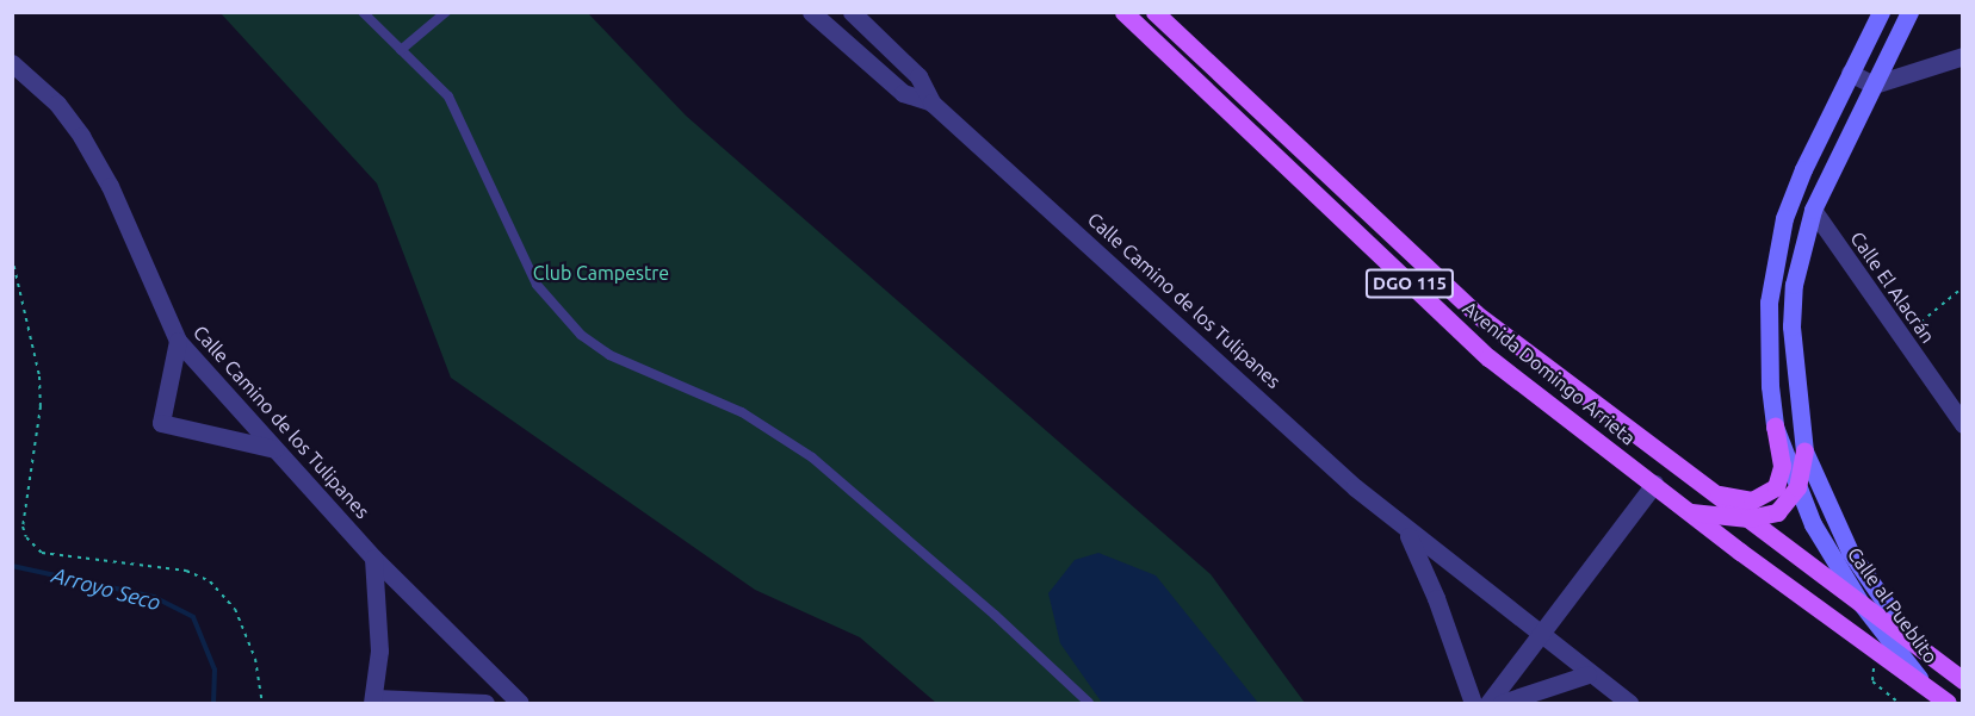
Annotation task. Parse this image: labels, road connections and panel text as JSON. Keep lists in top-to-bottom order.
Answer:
{
  "streets": {
    "main road": ["DGO 115", "Avenida Domingo Arrieta", "Calle al Pueblito"],
    "street": ["Calle El Alacrán", "Calle Camino de los Tulipanes"]
  },
  "crossings": [
    ["Calle El Alacrán", "Calle al Pueblito"],
    ["Avenida Domingo Arrieta", "Calle al Pueblito"]
  ],
  "water": ["Arroyo Seco"],
  "parks": ["Club Campestre"]
}
